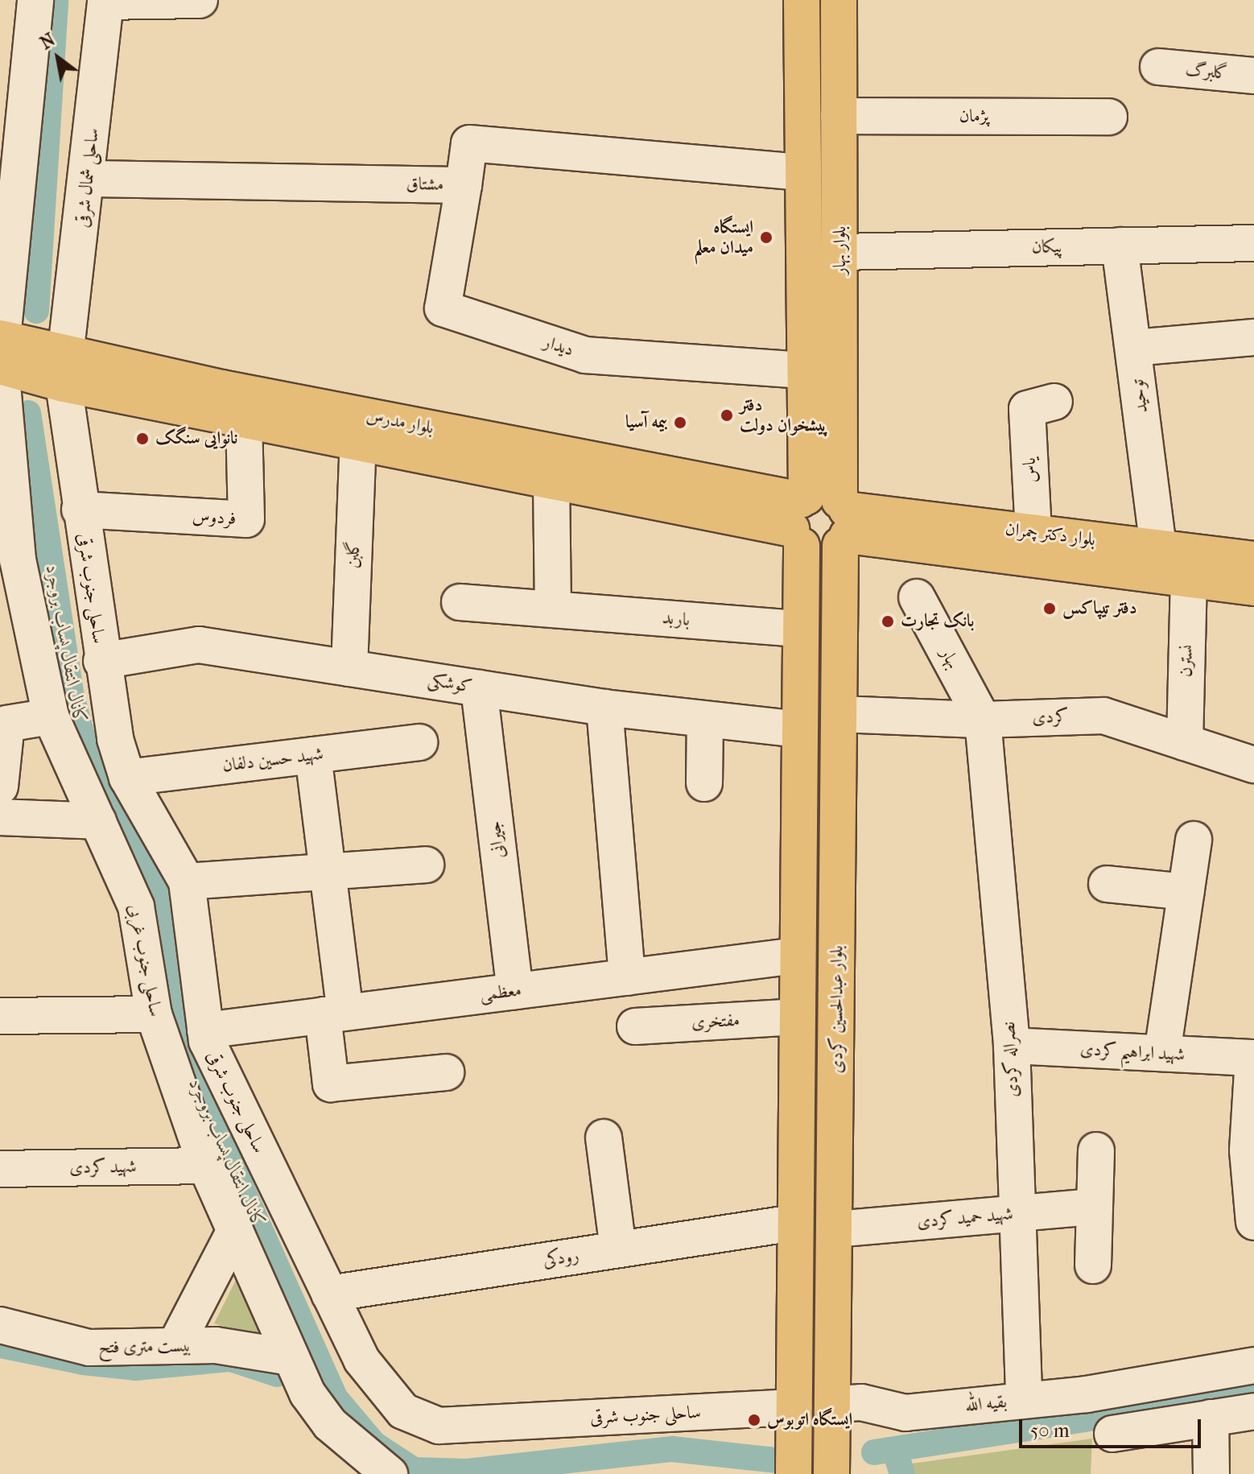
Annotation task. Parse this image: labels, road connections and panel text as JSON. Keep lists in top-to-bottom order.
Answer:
{
  "streets": {
    "main road": [
      "بلوار بهار",
      "بلوار مدرس",
      "بلوار دکتر چمران",
      "بلوار عبدالحسین کردی"
    ],
    "street": [
      "گلبرگ",
      "پژمان",
      "ساحلی شمال شرقی",
      "مشتاق",
      "پیکان",
      "دیدار",
      "توحید",
      "یاس",
      "فردوس",
      "گلبن",
      "ساحلی جنوب شرقی",
      "باربد",
      "بهار",
      "نسترن",
      "کوشکی",
      "کردی",
      "شهید حسین دلفان",
      "جیرانی",
      "ساحلی جنوب غربی",
      "معظمی",
      "مفتخری",
      "شهید ابراهیم کردی",
      "نصراله کردی",
      "شهید کردی",
      "شهید حمید کردی",
      "رودکی",
      "بیست متری فتح",
      "بقیه الله"
    ]
  },
  "crossings": [
    ["پژمان", "بلوار بهار"],
    ["ساحلی شمال شرقی", "مشتاق"],
    ["ساحلی شمال شرقی", "بلوار مدرس"],
    ["ساحلی شمال شرقی", "ساحلی جنوب شرقی"],
    ["مشتاق", "دیدار"],
    ["پیکان", "بلوار بهار"],
    ["پیکان", "توحید"],
    ["بلوار بهار", "بلوار مدرس"],
    ["بلوار بهار", "بلوار دکتر چمران"],
    ["بلوار بهار", "بلوار عبدالحسین کردی"],
    ["توحید", "بلوار دکتر چمران"],
    ["بلوار مدرس", "فردوس"],
    ["بلوار مدرس", "بلوار دکتر چمران"],
    ["بلوار مدرس", "گلبن"],
    ["بلوار مدرس", "ساحلی جنوب شرقی"],
    ["بلوار مدرس", "ساحلی جنوب غربی"],
    ["بلوار مدرس", "بلوار عبدالحسین کردی"],
    ["یاس", "بلوار دکتر چمران"],
    ["فردوس", "ساحلی جنوب شرقی"],
    ["بلوار دکتر چمران", "نسترن"],
    ["بلوار دکتر چمران", "بلوار عبدالحسین کردی"],
    ["گلبن", "کوشکی"],
    ["ساحلی جنوب شرقی", "کوشکی"],
    ["ساحلی جنوب شرقی", "شهید حسین دلفان"],
    ["ساحلی جنوب شرقی", "معظمی"],
    ["ساحلی جنوب شرقی", "رودکی"],
    ["بهار", "کردی"],
    ["بهار", "نصراله کردی"],
    ["نسترن", "کردی"],
    ["کوشکی", "جیرانی"],
    ["کردی", "بلوار عبدالحسین کردی"],
    ["کردی", "نصراله کردی"],
    ["جیرانی", "معظمی"],
    ["ساحلی جنوب غربی", "شهید کردی"],
    ["ساحلی جنوب غربی", "بیست متری فتح"],
    ["بلوار عبدالحسین کردی", "شهید حمید کردی"],
    ["بلوار عبدالحسین کردی", "بقیه الله"],
    ["شهید ابراهیم کردی", "نصراله کردی"],
    ["نصراله کردی", "شهید حمید کردی"],
    ["نصراله کردی", "بقیه الله"]
  ],
  "water": ["کانال انتقال پساب بروجرد"],
  "places": [
    "ایستگاه میدان معلم",
    "دفتر پیشخوان دولت",
    "بیمه آسیا",
    "نانوایی سنگک",
    "دفتر تیپاکس",
    "بانک تجارت",
    "ایستگاه اتوبوس"
  ],
  "scale_bar": "50 m",
  "north": "top left"
}
